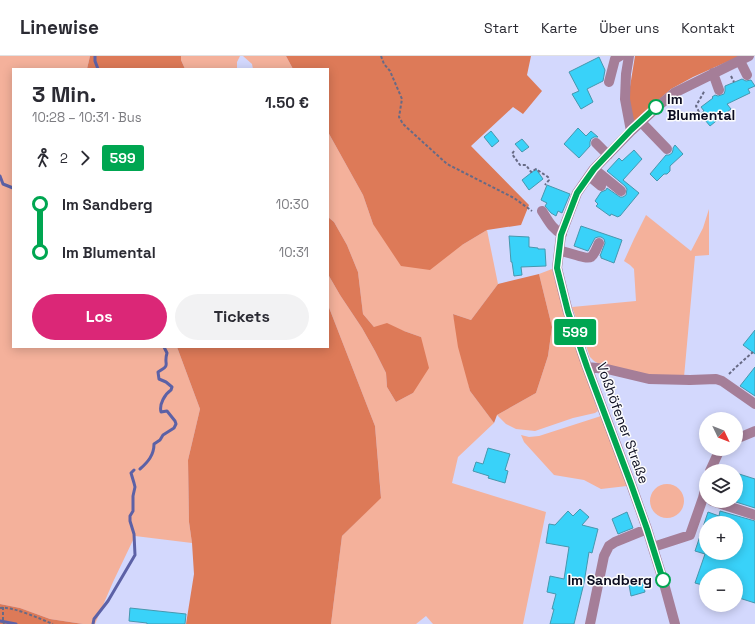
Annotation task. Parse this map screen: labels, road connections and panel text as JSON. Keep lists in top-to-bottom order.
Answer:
{
  "streets": {
    "street": ["Voßhöfener Straße"]
  },
  "places": ["Im Blumental", "Im Sandberg"],
  "lines": ["bus line 599"],
  "north": "bottom right",
  "page": {
    "header": "Linewise",
    "nav": [
      "Start",
      "Karte",
      "Über uns",
      "Kontakt"
    ],
    "on_map": "599",
    "heading": ["3 Min.", "10:28 – 10:31 · Bus", "1.50 €"],
    "legs": ["2", "599"],
    "list": [
      {
        "name": "Im Sandberg",
        "value": "10:30"
      },
      {
        "name": "Im Blumental",
        "value": "10:31"
      }
    ],
    "buttons": ["Los", "Tickets"],
    "map_buttons": ["+", "−"]
  }
}
